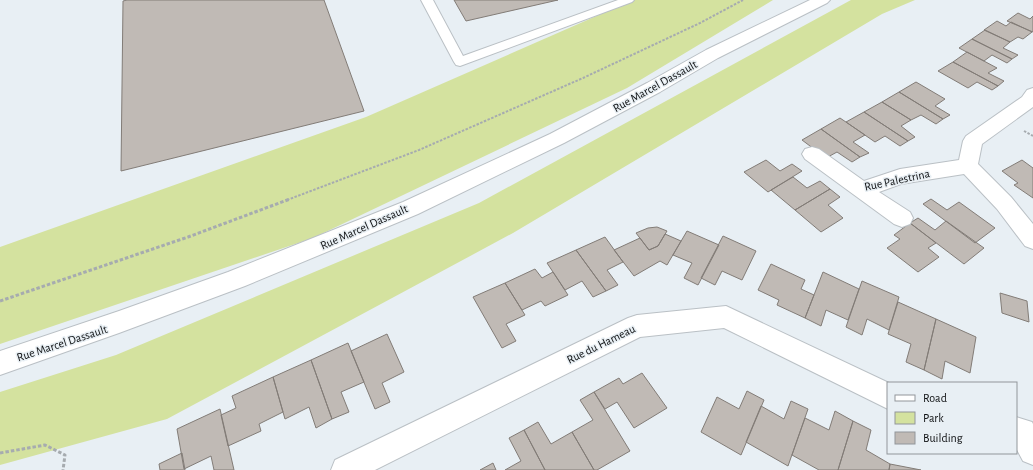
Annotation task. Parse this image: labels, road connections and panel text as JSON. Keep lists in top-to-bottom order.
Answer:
{
  "streets": {
    "street": ["Rue Marcel Dassault", "Rue Palestrina", "Rue du Hameau"]
  },
  "legend": ["Road", "Park", "Building"]
}
